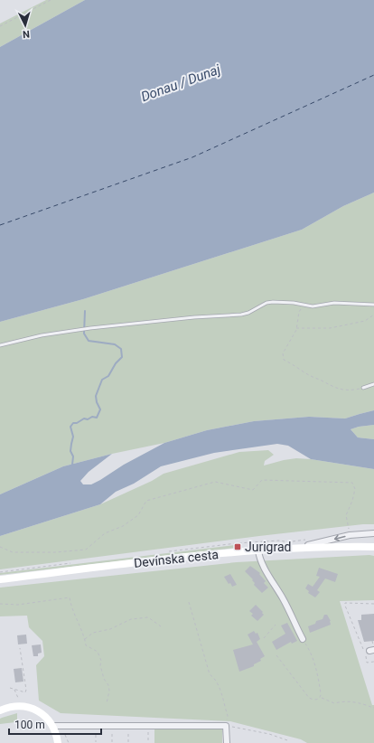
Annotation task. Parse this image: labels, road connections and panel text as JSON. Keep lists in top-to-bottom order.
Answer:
{
  "streets": {
    "street": ["Devínska cesta"]
  },
  "water": ["Donau / Dunaj"],
  "places": {
    "transit": ["Jurigrad"]
  },
  "scale_bar": "100 m",
  "north": "bottom"
}
